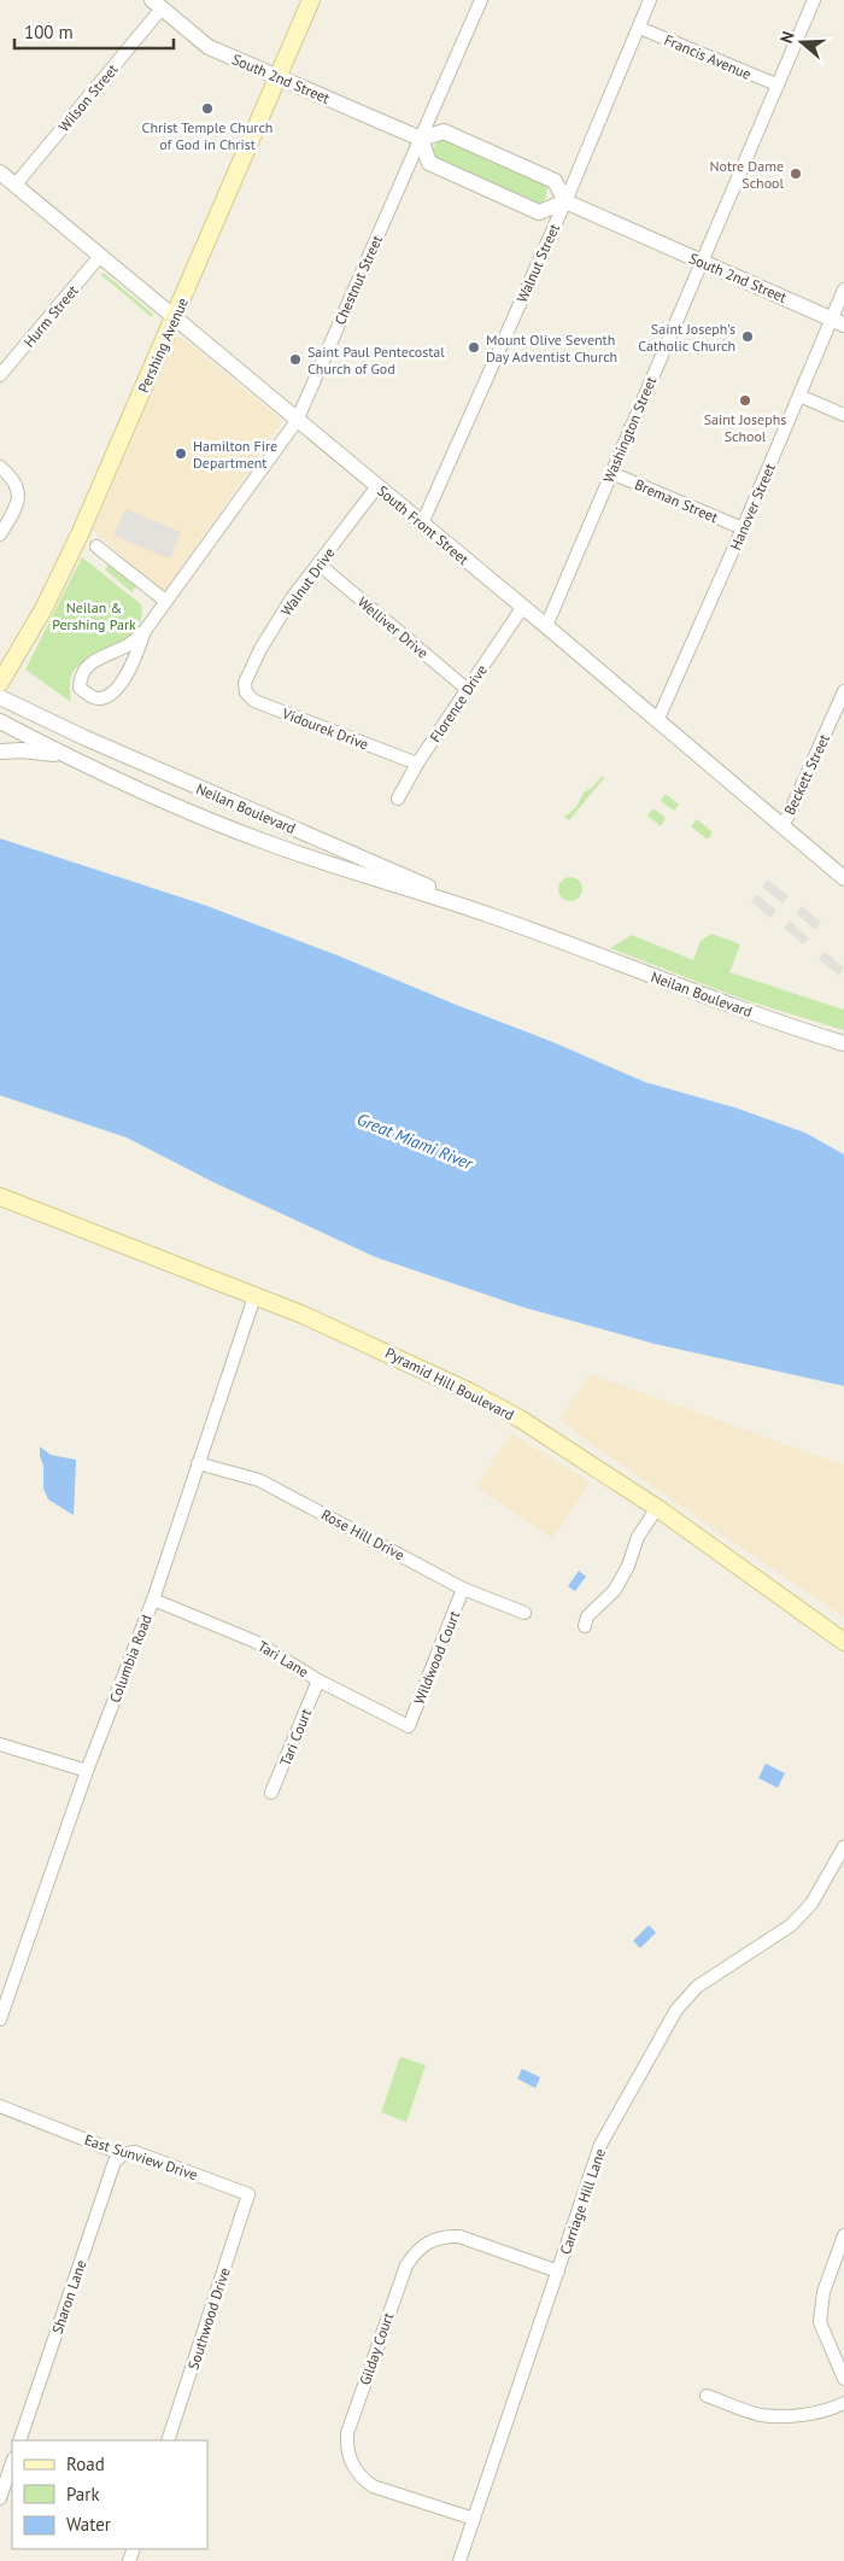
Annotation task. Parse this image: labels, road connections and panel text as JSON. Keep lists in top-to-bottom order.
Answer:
{
  "streets": {
    "main road": ["Pershing Avenue", "Pyramid Hill Boulevard"],
    "street": [
      "Francis Avenue",
      "South 2nd Street",
      "Wilson Street",
      "Walnut Street",
      "Chestnut Street",
      "Hurm Street",
      "Washington Street",
      "Breman Street",
      "Hanover Street",
      "South Front Street",
      "Walnut Drive",
      "Welliver Drive",
      "Florence Drive",
      "Vidourek Drive",
      "Beckett Street",
      "Neilan Boulevard",
      "Rose Hill Drive",
      "Wildwood Court",
      "Columbia Road",
      "Tari Lane",
      "Tari Court",
      "East Sunview Drive",
      "Carriage Hill Lane",
      "Sharon Lane",
      "Southwood Drive",
      "Gilday Court"
    ]
  },
  "crossings": [
    ["Francis Avenue", "Walnut Street"],
    ["Francis Avenue", "Washington Street"],
    ["South 2nd Street", "Wilson Street"],
    ["South 2nd Street", "Walnut Street"],
    ["South 2nd Street", "Chestnut Street"],
    ["South 2nd Street", "Pershing Avenue"],
    ["South 2nd Street", "Washington Street"],
    ["South 2nd Street", "Hanover Street"],
    ["Wilson Street", "South Front Street"],
    ["Walnut Street", "South Front Street"],
    ["Chestnut Street", "South Front Street"],
    ["Hurm Street", "South Front Street"],
    ["Pershing Avenue", "South Front Street"],
    ["Washington Street", "Breman Street"],
    ["Washington Street", "South Front Street"],
    ["Breman Street", "Hanover Street"],
    ["Hanover Street", "South Front Street"],
    ["South Front Street", "Walnut Drive"],
    ["South Front Street", "Florence Drive"],
    ["South Front Street", "Beckett Street"],
    ["Walnut Drive", "Welliver Drive"],
    ["Walnut Drive", "Vidourek Drive"],
    ["Welliver Drive", "Florence Drive"],
    ["Florence Drive", "Vidourek Drive"],
    ["Pyramid Hill Boulevard", "Columbia Road"],
    ["Rose Hill Drive", "Wildwood Court"],
    ["Rose Hill Drive", "Columbia Road"],
    ["Wildwood Court", "Tari Lane"],
    ["Columbia Road", "Tari Lane"],
    ["Tari Lane", "Tari Court"],
    ["East Sunview Drive", "Sharon Lane"],
    ["East Sunview Drive", "Southwood Drive"],
    ["Carriage Hill Lane", "Gilday Court"]
  ],
  "water": ["Great Miami River"],
  "parks": ["Neilan & Pershing Park"],
  "places": [
    "Christ Temple Church of God in Christ",
    "Notre Dame School",
    "Saint Joseph’s Catholic Church",
    "Mount Olive Seventh Day Adventist Church",
    "Saint Paul Pentecostal Church of God",
    "Saint Josephs School",
    "Hamilton Fire Department"
  ],
  "legend": ["Road", "Park", "Water"],
  "scale_bar": "100 m",
  "north": "left"
}
